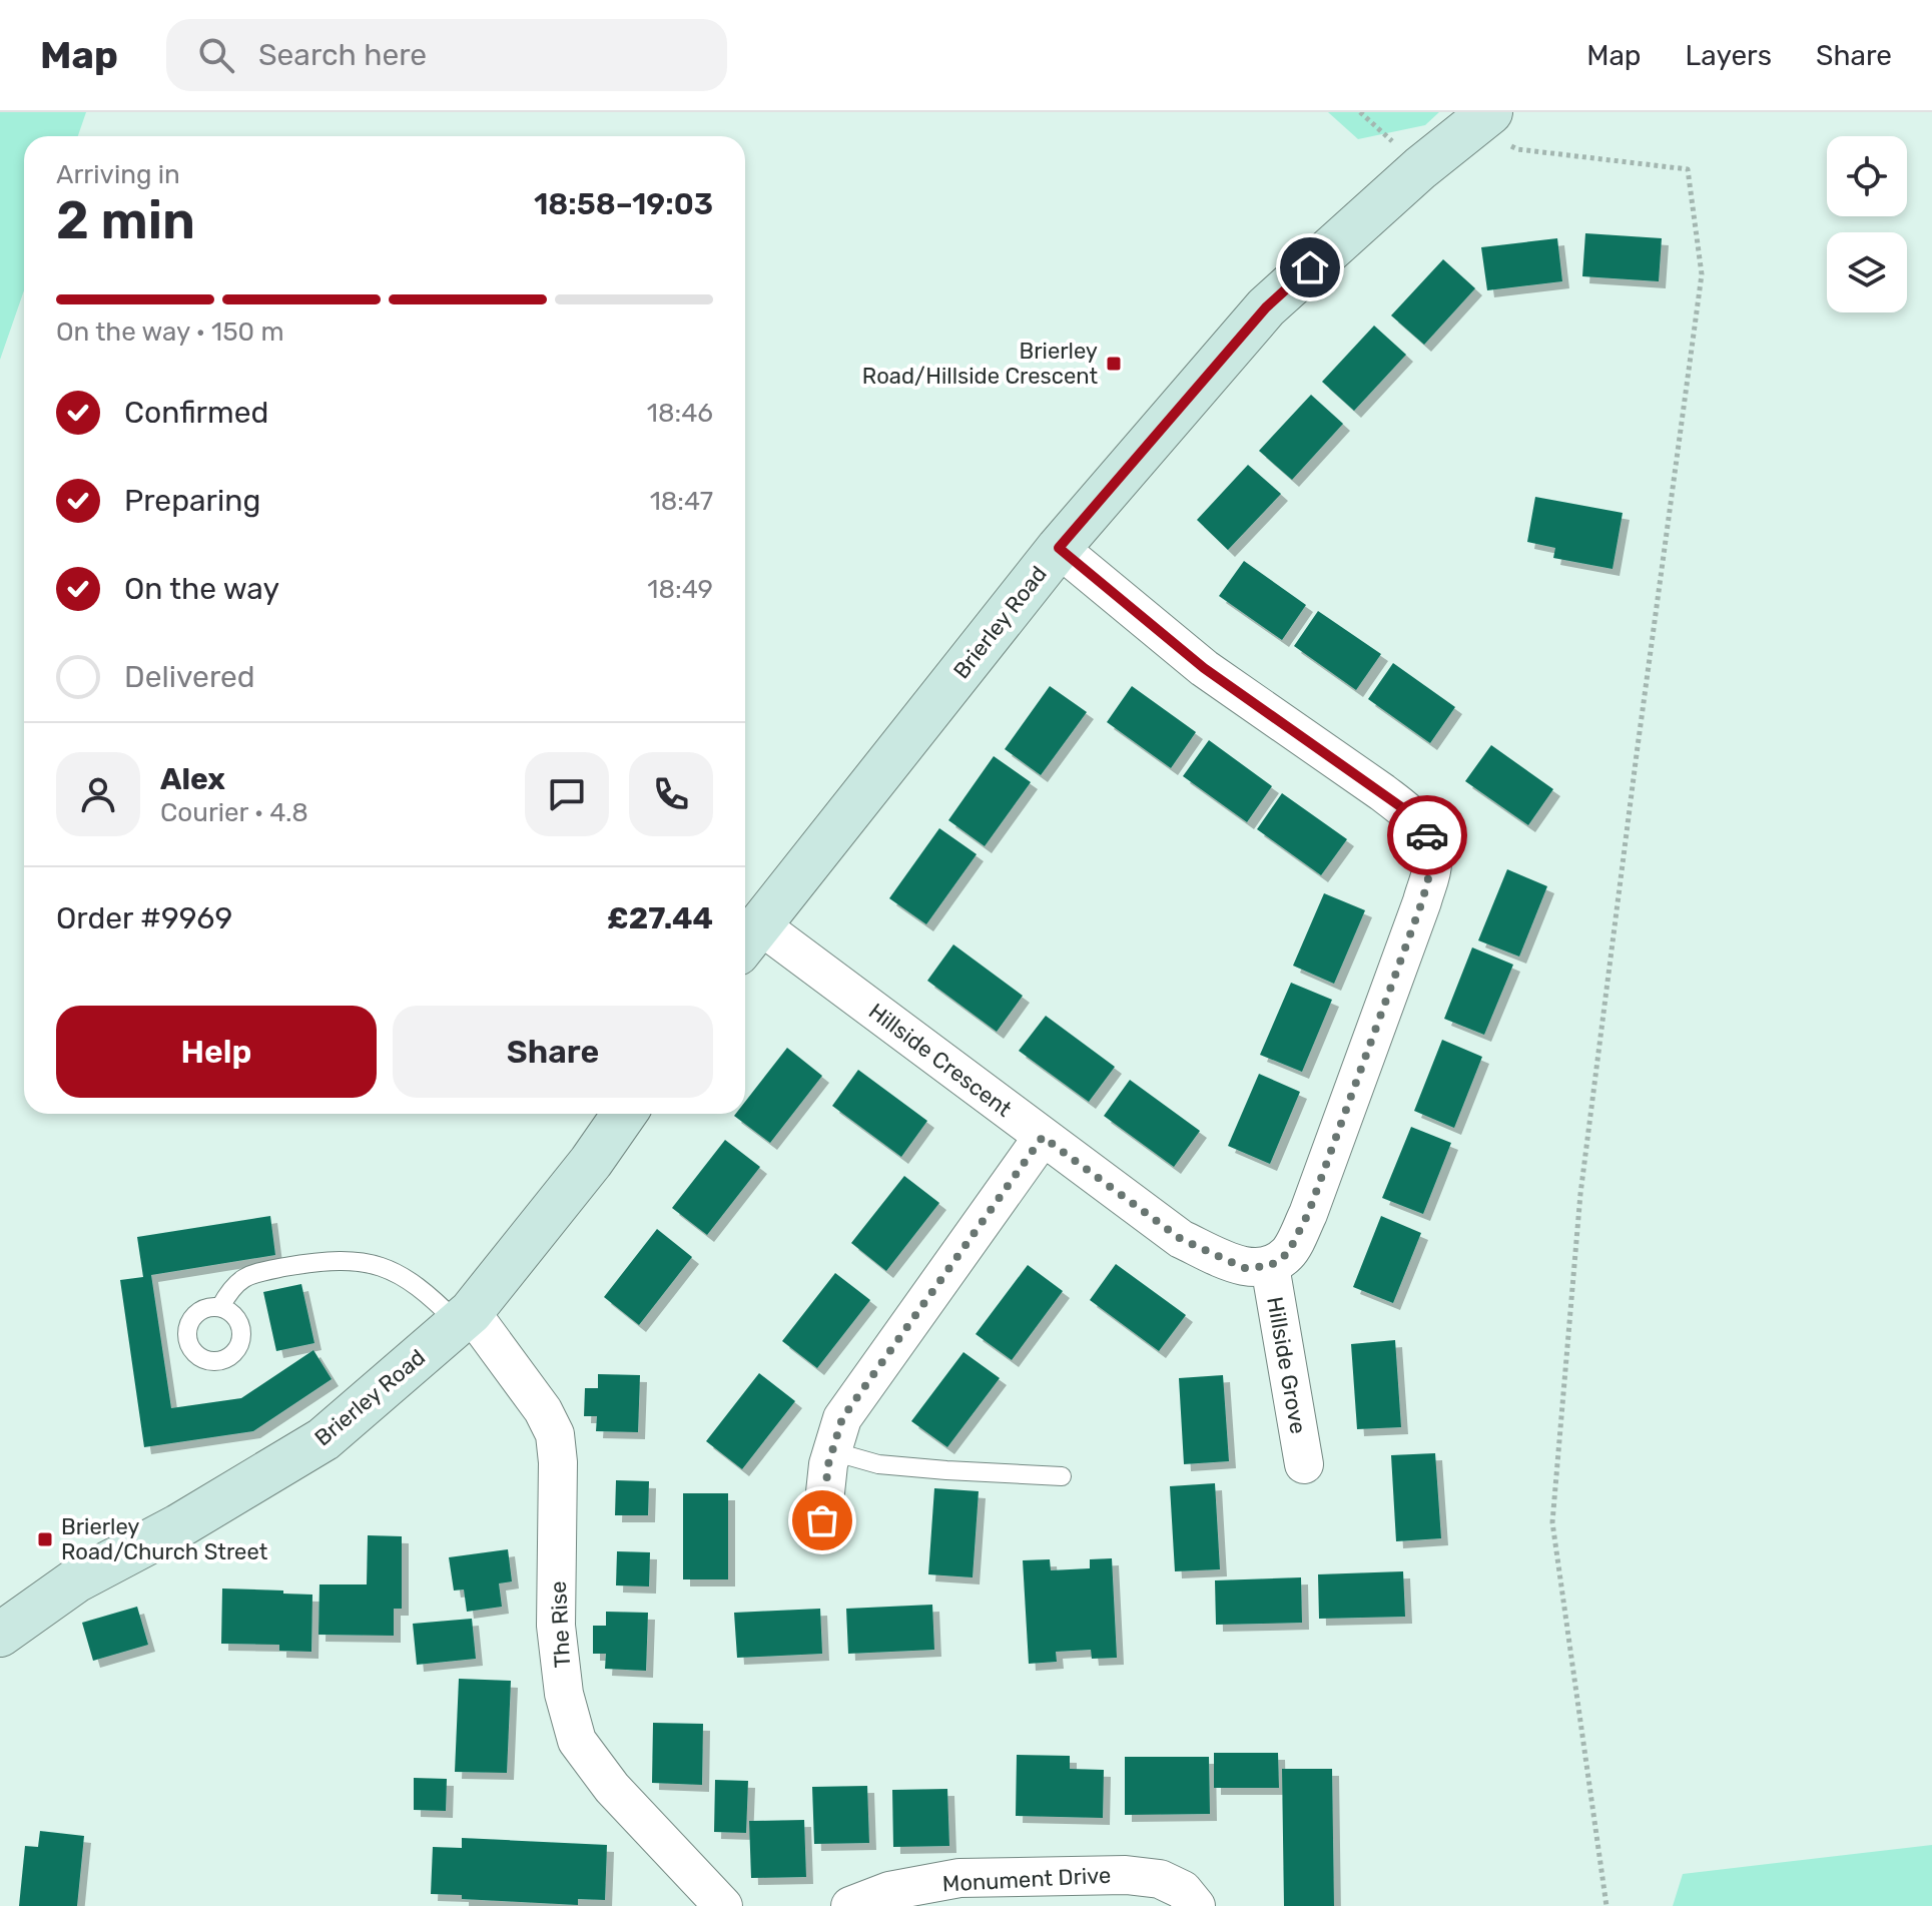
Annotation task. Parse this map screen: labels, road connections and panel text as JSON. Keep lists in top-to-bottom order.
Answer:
{
  "streets": {
    "street": [
      "Brierley Road",
      "Hillside Crescent",
      "Hillside Grove",
      "The Rise",
      "Monument Drive"
    ]
  },
  "crossings": [
    ["Brierley Road", "Hillside Crescent"],
    ["Brierley Road", "The Rise"],
    ["Hillside Crescent", "Hillside Grove"]
  ],
  "places": {
    "transit": ["Brierley Road/Hillside Crescent", "Brierley Road/Church Street"]
  },
  "page": {
    "header": "Map",
    "search": "Search here",
    "nav": ["Map", "Layers", "Share"],
    "heading": ["2 min", "Arriving in", "18:58–19:03"],
    "panel": [
      "Alex",
      "Courier · 4.8",
      "Order #9969",
      "£27.44"
    ],
    "bar": "On the way · 150 m",
    "list": [
      ["Confirmed", "18:46"],
      ["Preparing", "18:47"],
      ["On the way", "18:49"],
      "Delivered"
    ],
    "buttons": ["Help", "Share"]
  }
}
